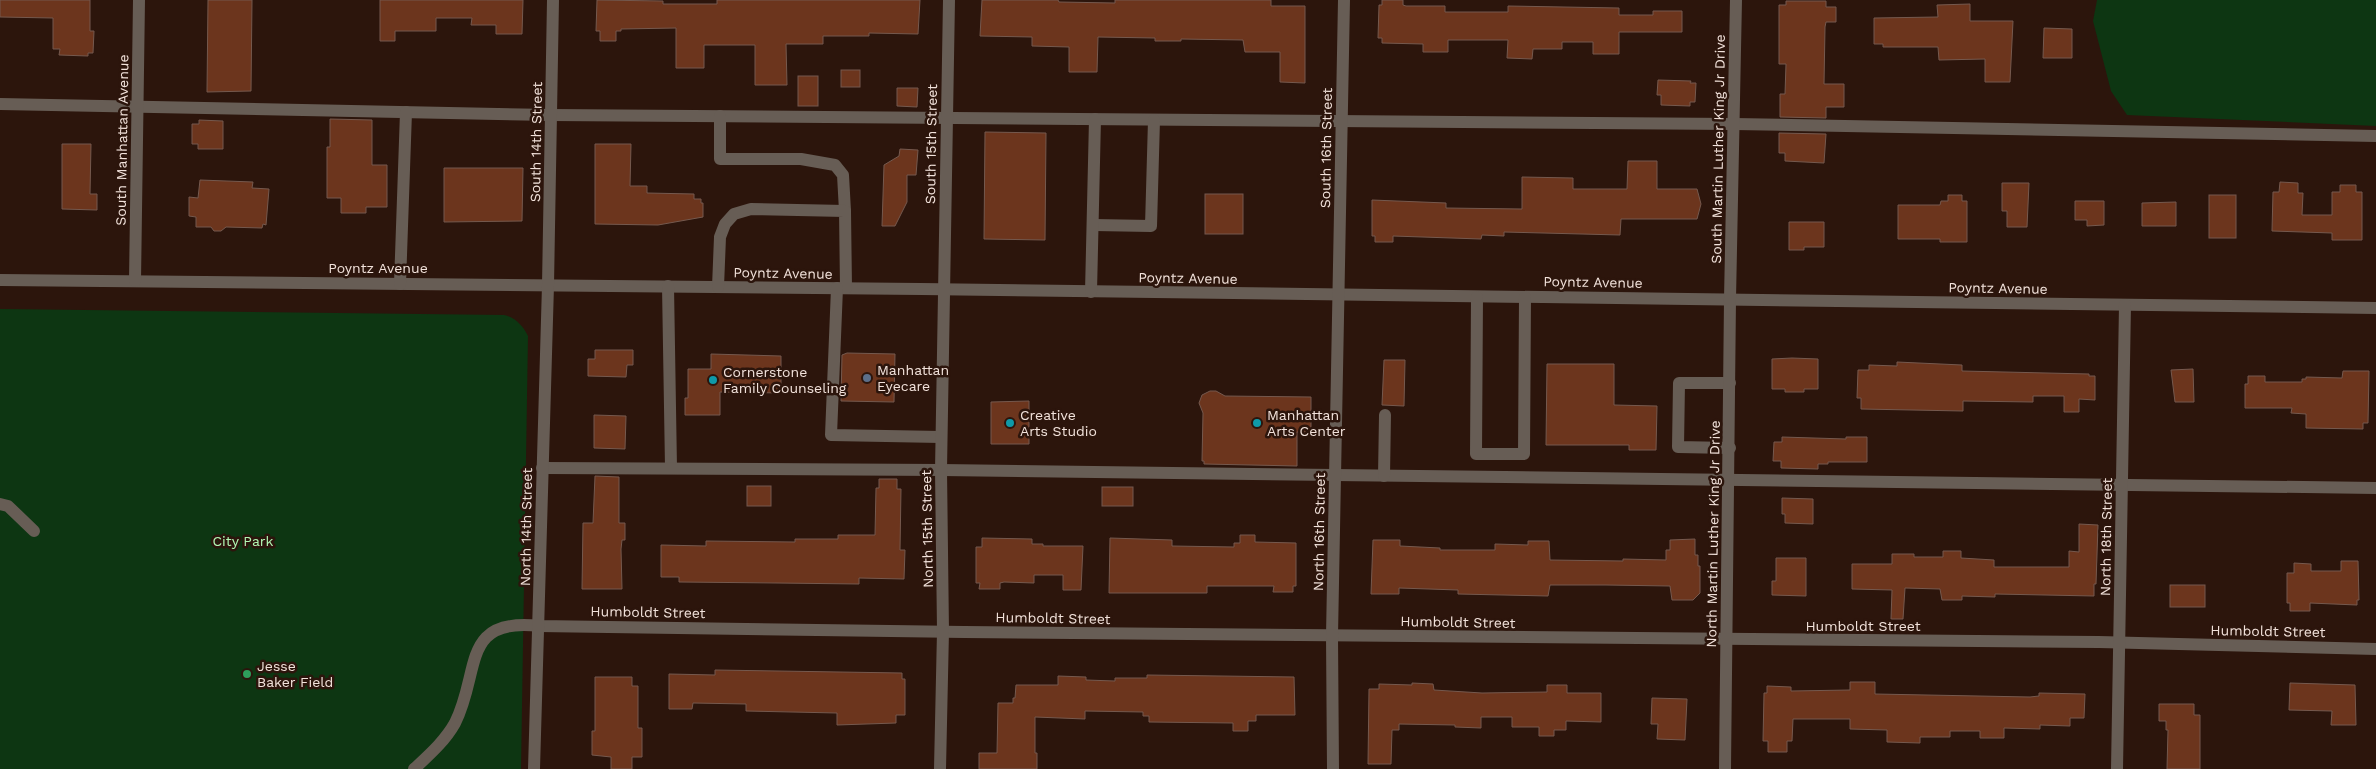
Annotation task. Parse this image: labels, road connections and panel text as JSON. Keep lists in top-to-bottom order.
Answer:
{
  "streets": {
    "street": [
      "South Manhattan Avenue",
      "South 14th Street",
      "South 15th Street",
      "South 16th Street",
      "South Martin Luther King Jr Drive",
      "Poyntz Avenue",
      "North 14th Street",
      "North 15th Street",
      "North 16th Street",
      "North Martin Luther King Jr Drive",
      "North 18th Street",
      "Humboldt Street"
    ]
  },
  "crossings": [
    ["South Manhattan Avenue", "Poyntz Avenue"],
    ["South 14th Street", "Poyntz Avenue"],
    ["South 14th Street", "North 14th Street"],
    ["South 15th Street", "Poyntz Avenue"],
    ["South 15th Street", "North 15th Street"],
    ["South 16th Street", "Poyntz Avenue"],
    ["South 16th Street", "North 16th Street"],
    ["South Martin Luther King Jr Drive", "Poyntz Avenue"],
    ["South Martin Luther King Jr Drive", "North Martin Luther King Jr Drive"],
    ["Poyntz Avenue", "North 14th Street"],
    ["Poyntz Avenue", "North 15th Street"],
    ["Poyntz Avenue", "North 16th Street"],
    ["Poyntz Avenue", "North Martin Luther King Jr Drive"],
    ["Poyntz Avenue", "North 18th Street"],
    ["North 14th Street", "Humboldt Street"],
    ["North 15th Street", "Humboldt Street"],
    ["North 16th Street", "Humboldt Street"],
    ["North Martin Luther King Jr Drive", "Humboldt Street"],
    ["North 18th Street", "Humboldt Street"]
  ],
  "parks": ["City Park"],
  "places": [
    "Manhattan Eyecare",
    "Cornerstone Family Counseling",
    "Creative Arts Studio",
    "Manhattan Arts Center",
    "Jesse Baker Field"
  ]
}
